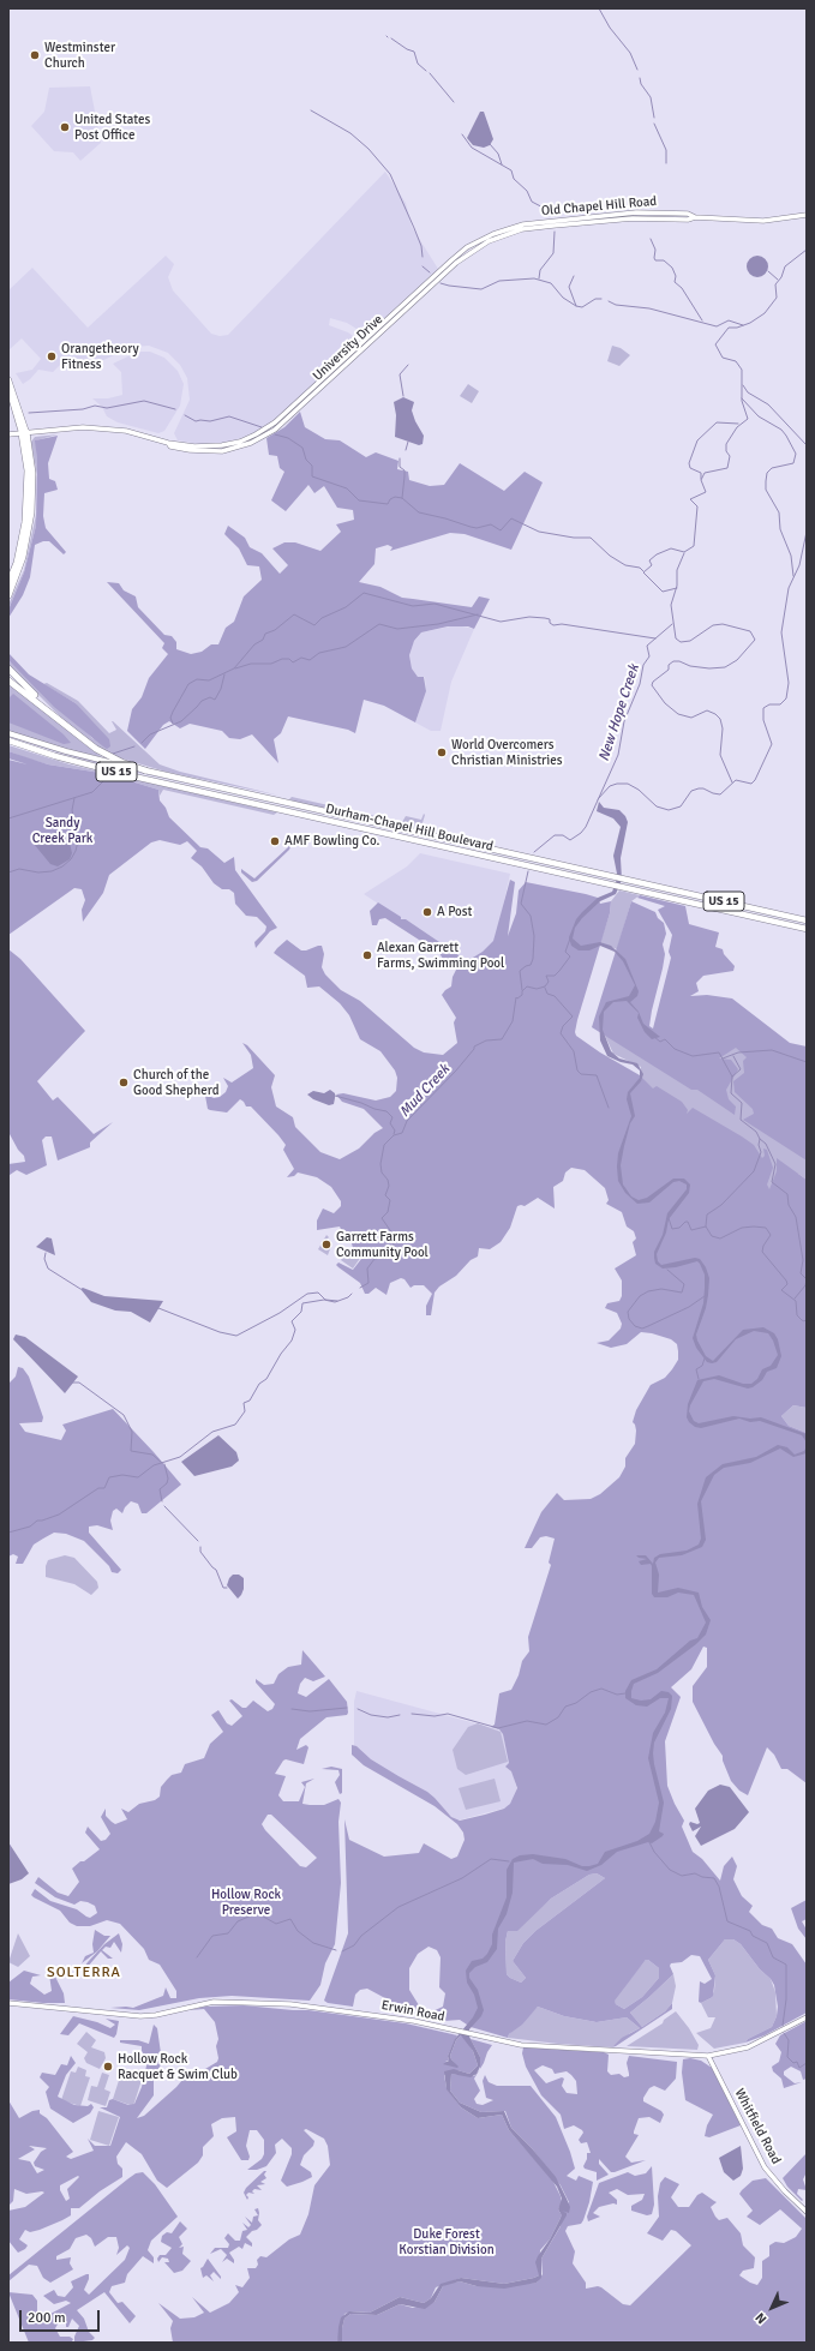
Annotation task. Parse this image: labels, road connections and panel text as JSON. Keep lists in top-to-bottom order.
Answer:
{
  "streets": {
    "highway": ["US 15", "Durham-Chapel Hill Boulevard"],
    "main road": [
      "Old Chapel Hill Road",
      "University Drive",
      "Erwin Road",
      "Whitfield Road"
    ]
  },
  "crossings": [
    ["Old Chapel Hill Road", "University Drive"],
    ["US 15", "Durham-Chapel Hill Boulevard"],
    ["Erwin Road", "Whitfield Road"]
  ],
  "districts": ["SOLTERRA"],
  "water": ["New Hope Creek", "Mud Creek"],
  "parks": ["Sandy Creek Park", "Hollow Rock Preserve", "Duke Forest Korstian Division"],
  "places": [
    "Westminster Church",
    "United States Post Office",
    "Orangetheory Fitness",
    "World Overcomers Christian Ministries",
    "AMF Bowling Co.",
    "A Post",
    "Alexan Garrett Farms, Swimming Pool",
    "Church of the Good Shepherd",
    "Garrett Farms Community Pool",
    "Hollow Rock Racquet & Swim Club"
  ],
  "scale_bar": "200 m",
  "north": "bottom left"
}
